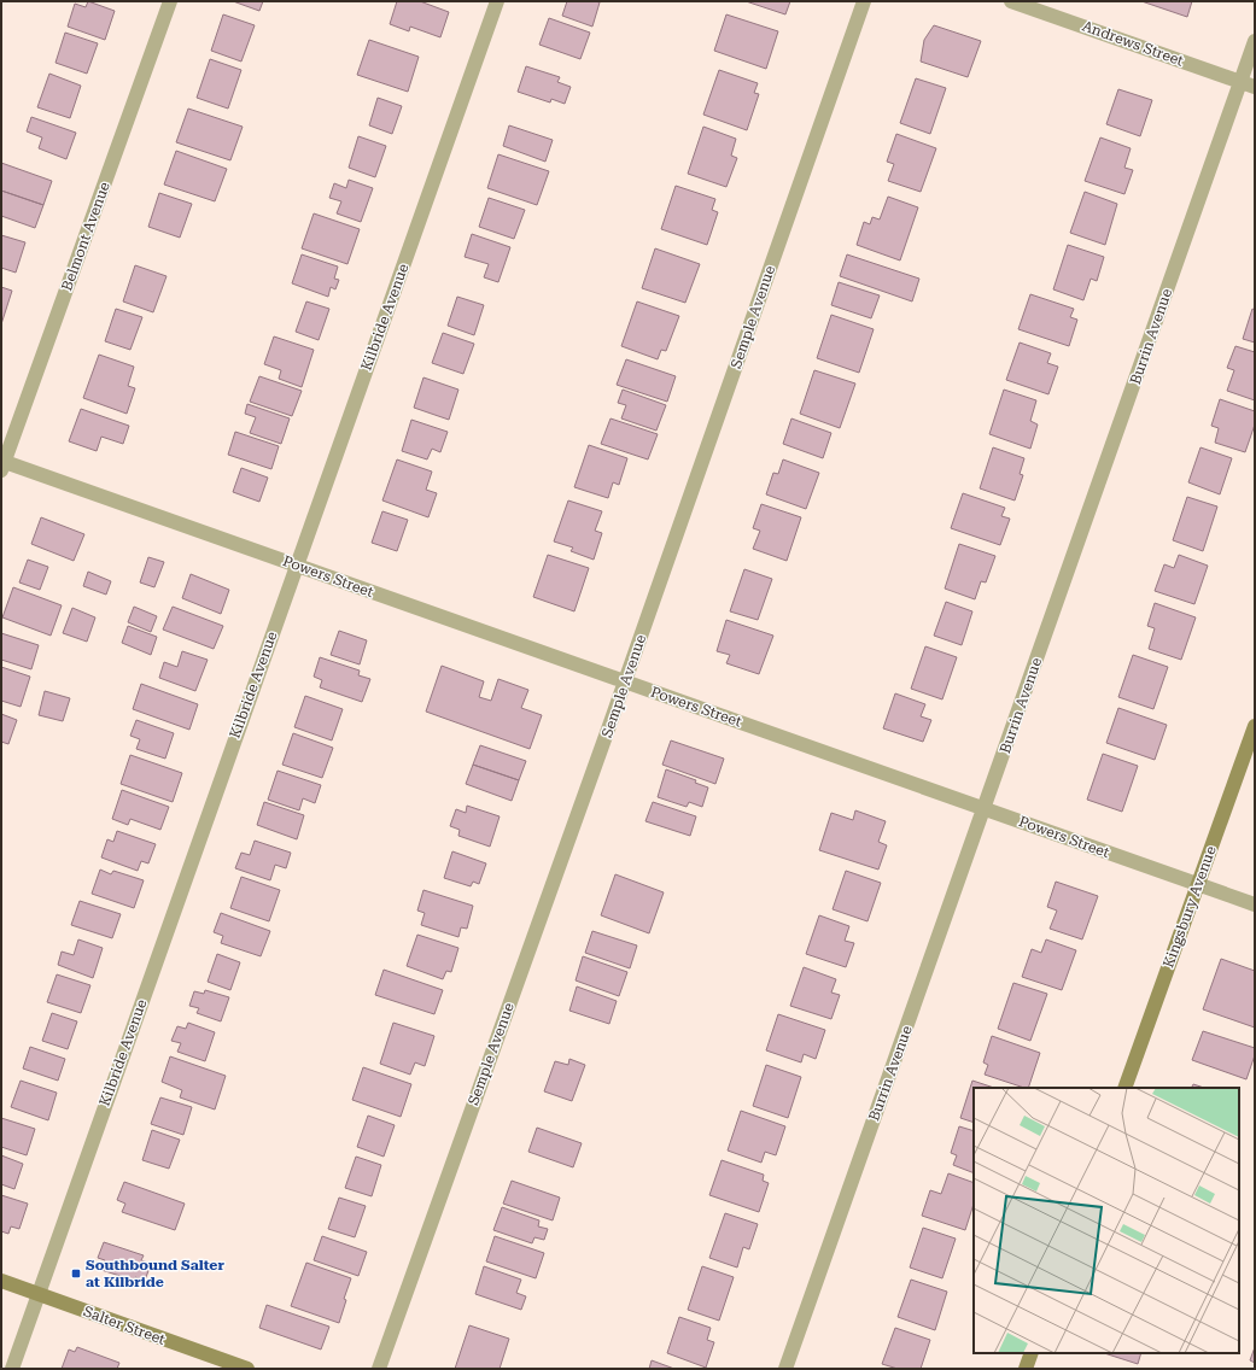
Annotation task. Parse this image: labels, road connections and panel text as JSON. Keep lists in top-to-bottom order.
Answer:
{
  "streets": {
    "street": [
      "Andrews Street",
      "Belmont Avenue",
      "Kilbride Avenue",
      "Semple Avenue",
      "Burrin Avenue",
      "Powers Street",
      "Kingsbury Avenue",
      "Salter Street"
    ]
  },
  "crossings": [
    ["Andrews Street", "Burrin Avenue"],
    ["Belmont Avenue", "Powers Street"],
    ["Kilbride Avenue", "Powers Street"],
    ["Kilbride Avenue", "Salter Street"],
    ["Semple Avenue", "Powers Street"],
    ["Burrin Avenue", "Powers Street"],
    ["Powers Street", "Kingsbury Avenue"]
  ],
  "places": {
    "transit": ["Southbound Salter at Kilbride"]
  }
}
